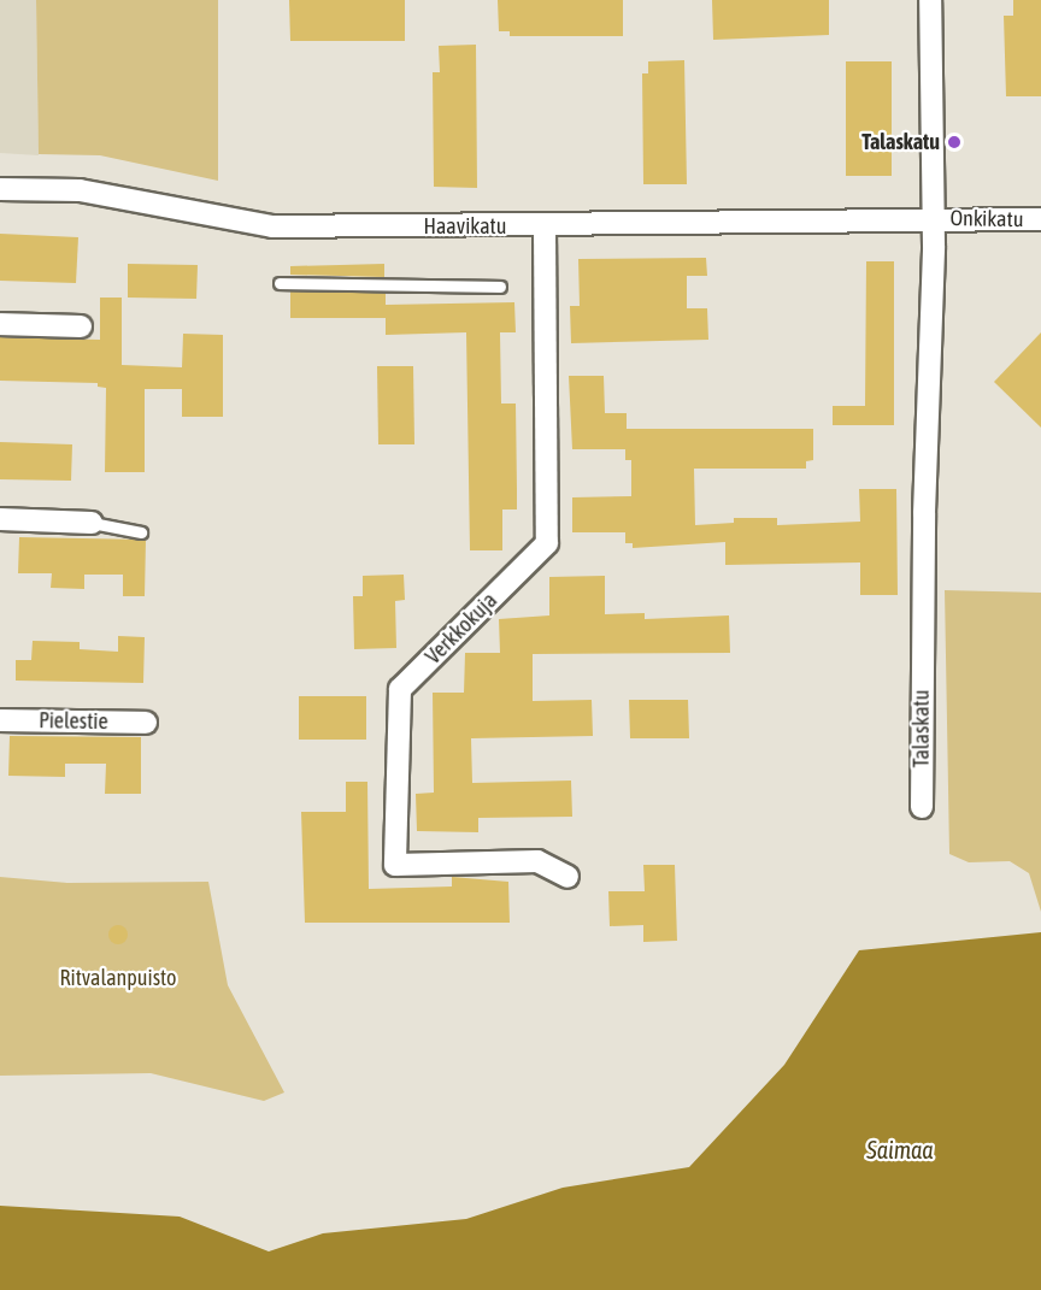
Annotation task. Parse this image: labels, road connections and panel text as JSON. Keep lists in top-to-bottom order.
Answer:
{
  "streets": {
    "street": [
      "Onkikatu",
      "Haavikatu",
      "Verkkokuja",
      "Pielestie",
      "Talaskatu"
    ]
  },
  "crossings": [
    ["Onkikatu", "Haavikatu"],
    ["Onkikatu", "Talaskatu"],
    ["Haavikatu", "Verkkokuja"],
    ["Haavikatu", "Talaskatu"]
  ],
  "water": ["Saimaa"],
  "parks": ["Ritvalanpuisto"],
  "places": ["Talaskatu"]
}
